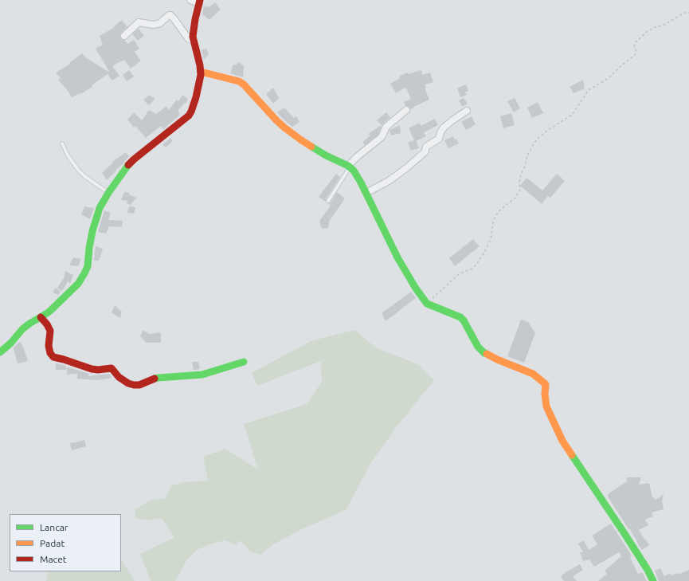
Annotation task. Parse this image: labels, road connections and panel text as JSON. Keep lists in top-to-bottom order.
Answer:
{
  "legend": ["Lancar", "Padat", "Macet"]
}
